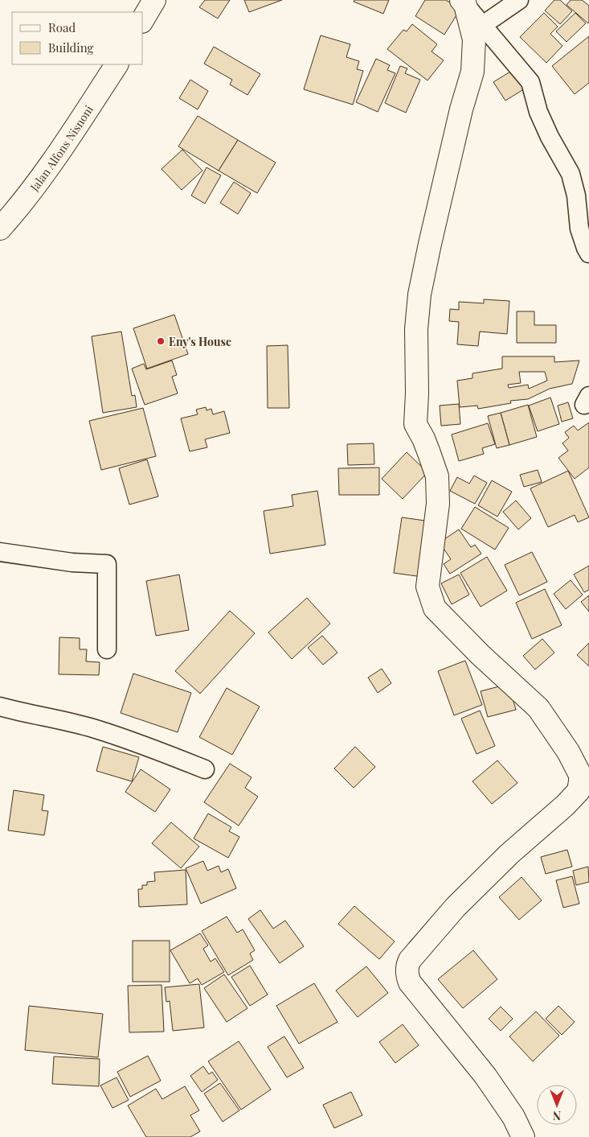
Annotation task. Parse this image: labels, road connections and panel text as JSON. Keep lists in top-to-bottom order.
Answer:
{
  "streets": {
    "street": ["Jalan Alfons Nisnoni"]
  },
  "places": ["Eny's House"],
  "legend": ["Road", "Building"],
  "north": "bottom"
}
